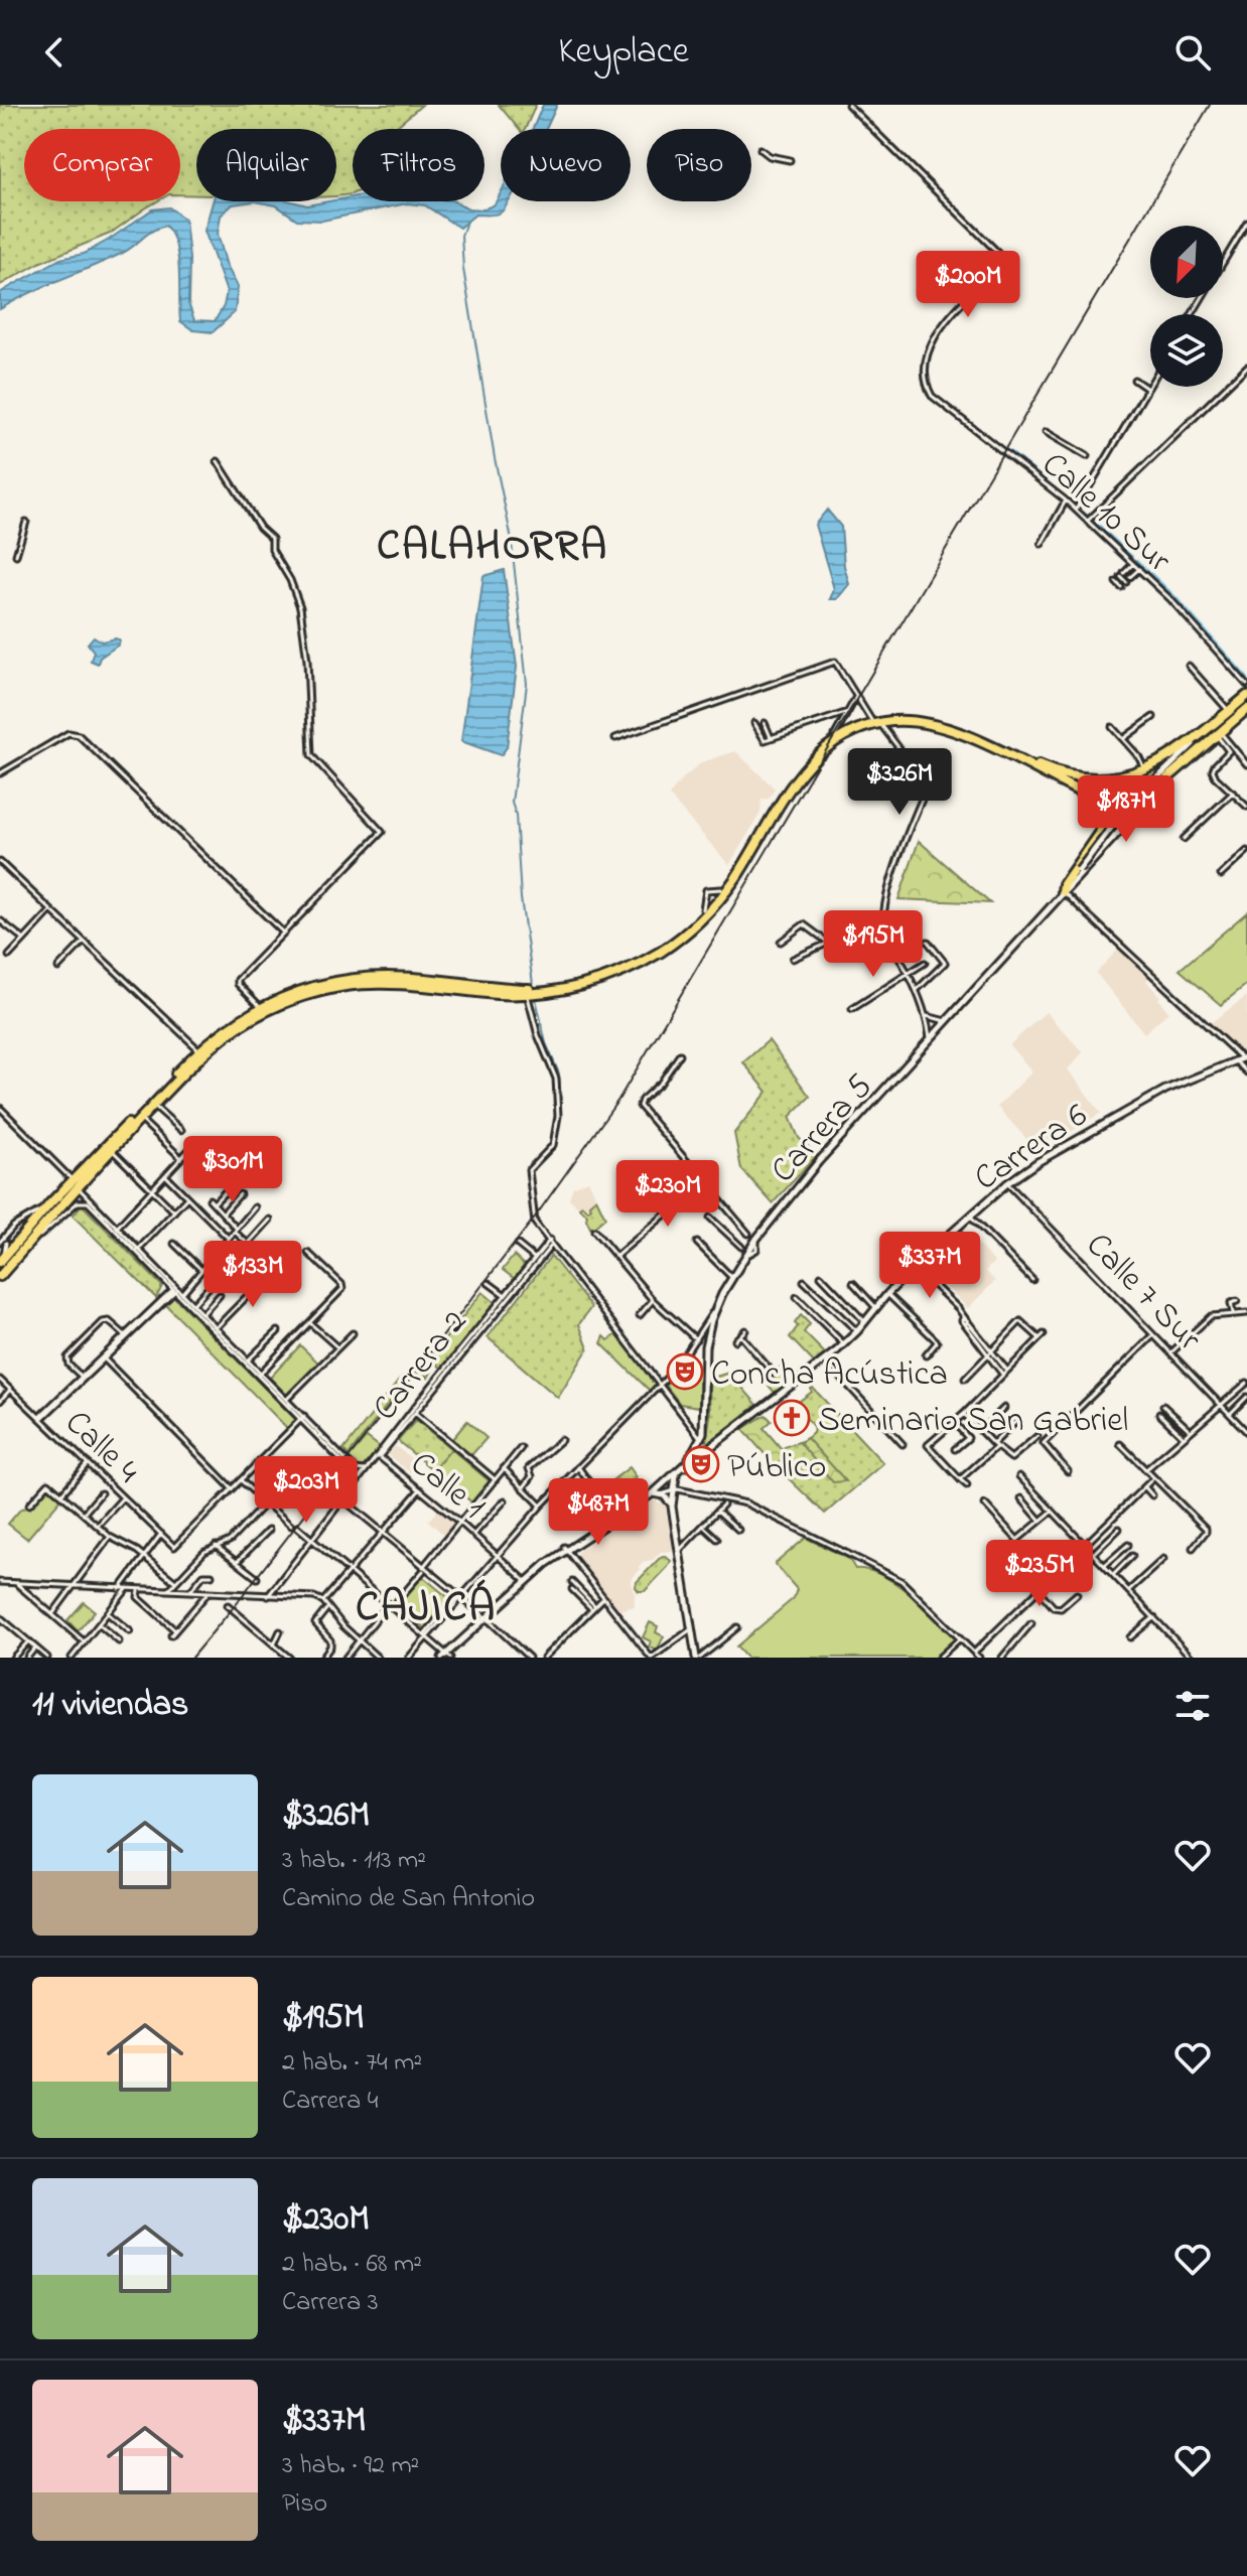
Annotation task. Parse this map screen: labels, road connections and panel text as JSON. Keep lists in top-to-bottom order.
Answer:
{
  "streets": {
    "main road": ["Carrera 5", "Carrera 6"],
    "street": [
      "Calle 10 Sur",
      "Calle 7 Sur",
      "Carrera 2",
      "Calle 4",
      "Calle 1"
    ]
  },
  "crossings": [
    ["Carrera 5", "Calle 1"],
    ["Carrera 6", "Calle 7 Sur"],
    ["Carrera 6", "Calle 1"],
    ["Carrera 2", "Calle 1"]
  ],
  "districts": ["CALAHORRA", "CAJICÁ"],
  "places": {
    "theatre": ["Concha Acústica", "Público"],
    "church": ["Seminario San Gabriel"]
  },
  "north": "bottom left",
  "page": {
    "header": "Keyplace",
    "chip": [
      "Comprar",
      "Alquilar",
      "Filtros",
      "Nuevo",
      "Piso"
    ],
    "price": [
      "$200M",
      "$326M",
      "$187M",
      "$195M",
      "$301M",
      "$230M",
      "$337M",
      "$133M",
      "$203M",
      "$487M",
      "$235M"
    ],
    "heading": "11 viviendas",
    "list": [
      {
        "name": "$326M",
        "note": "3 hab. · 113 m² · Camino de San Antonio"
      },
      {
        "name": "$195M",
        "note": "2 hab. · 74 m² · Carrera 4"
      },
      {
        "name": "$230M",
        "note": "2 hab. · 68 m² · Carrera 3"
      },
      {
        "name": "$337M",
        "note": "3 hab. · 92 m² · Piso"
      }
    ]
  }
}
